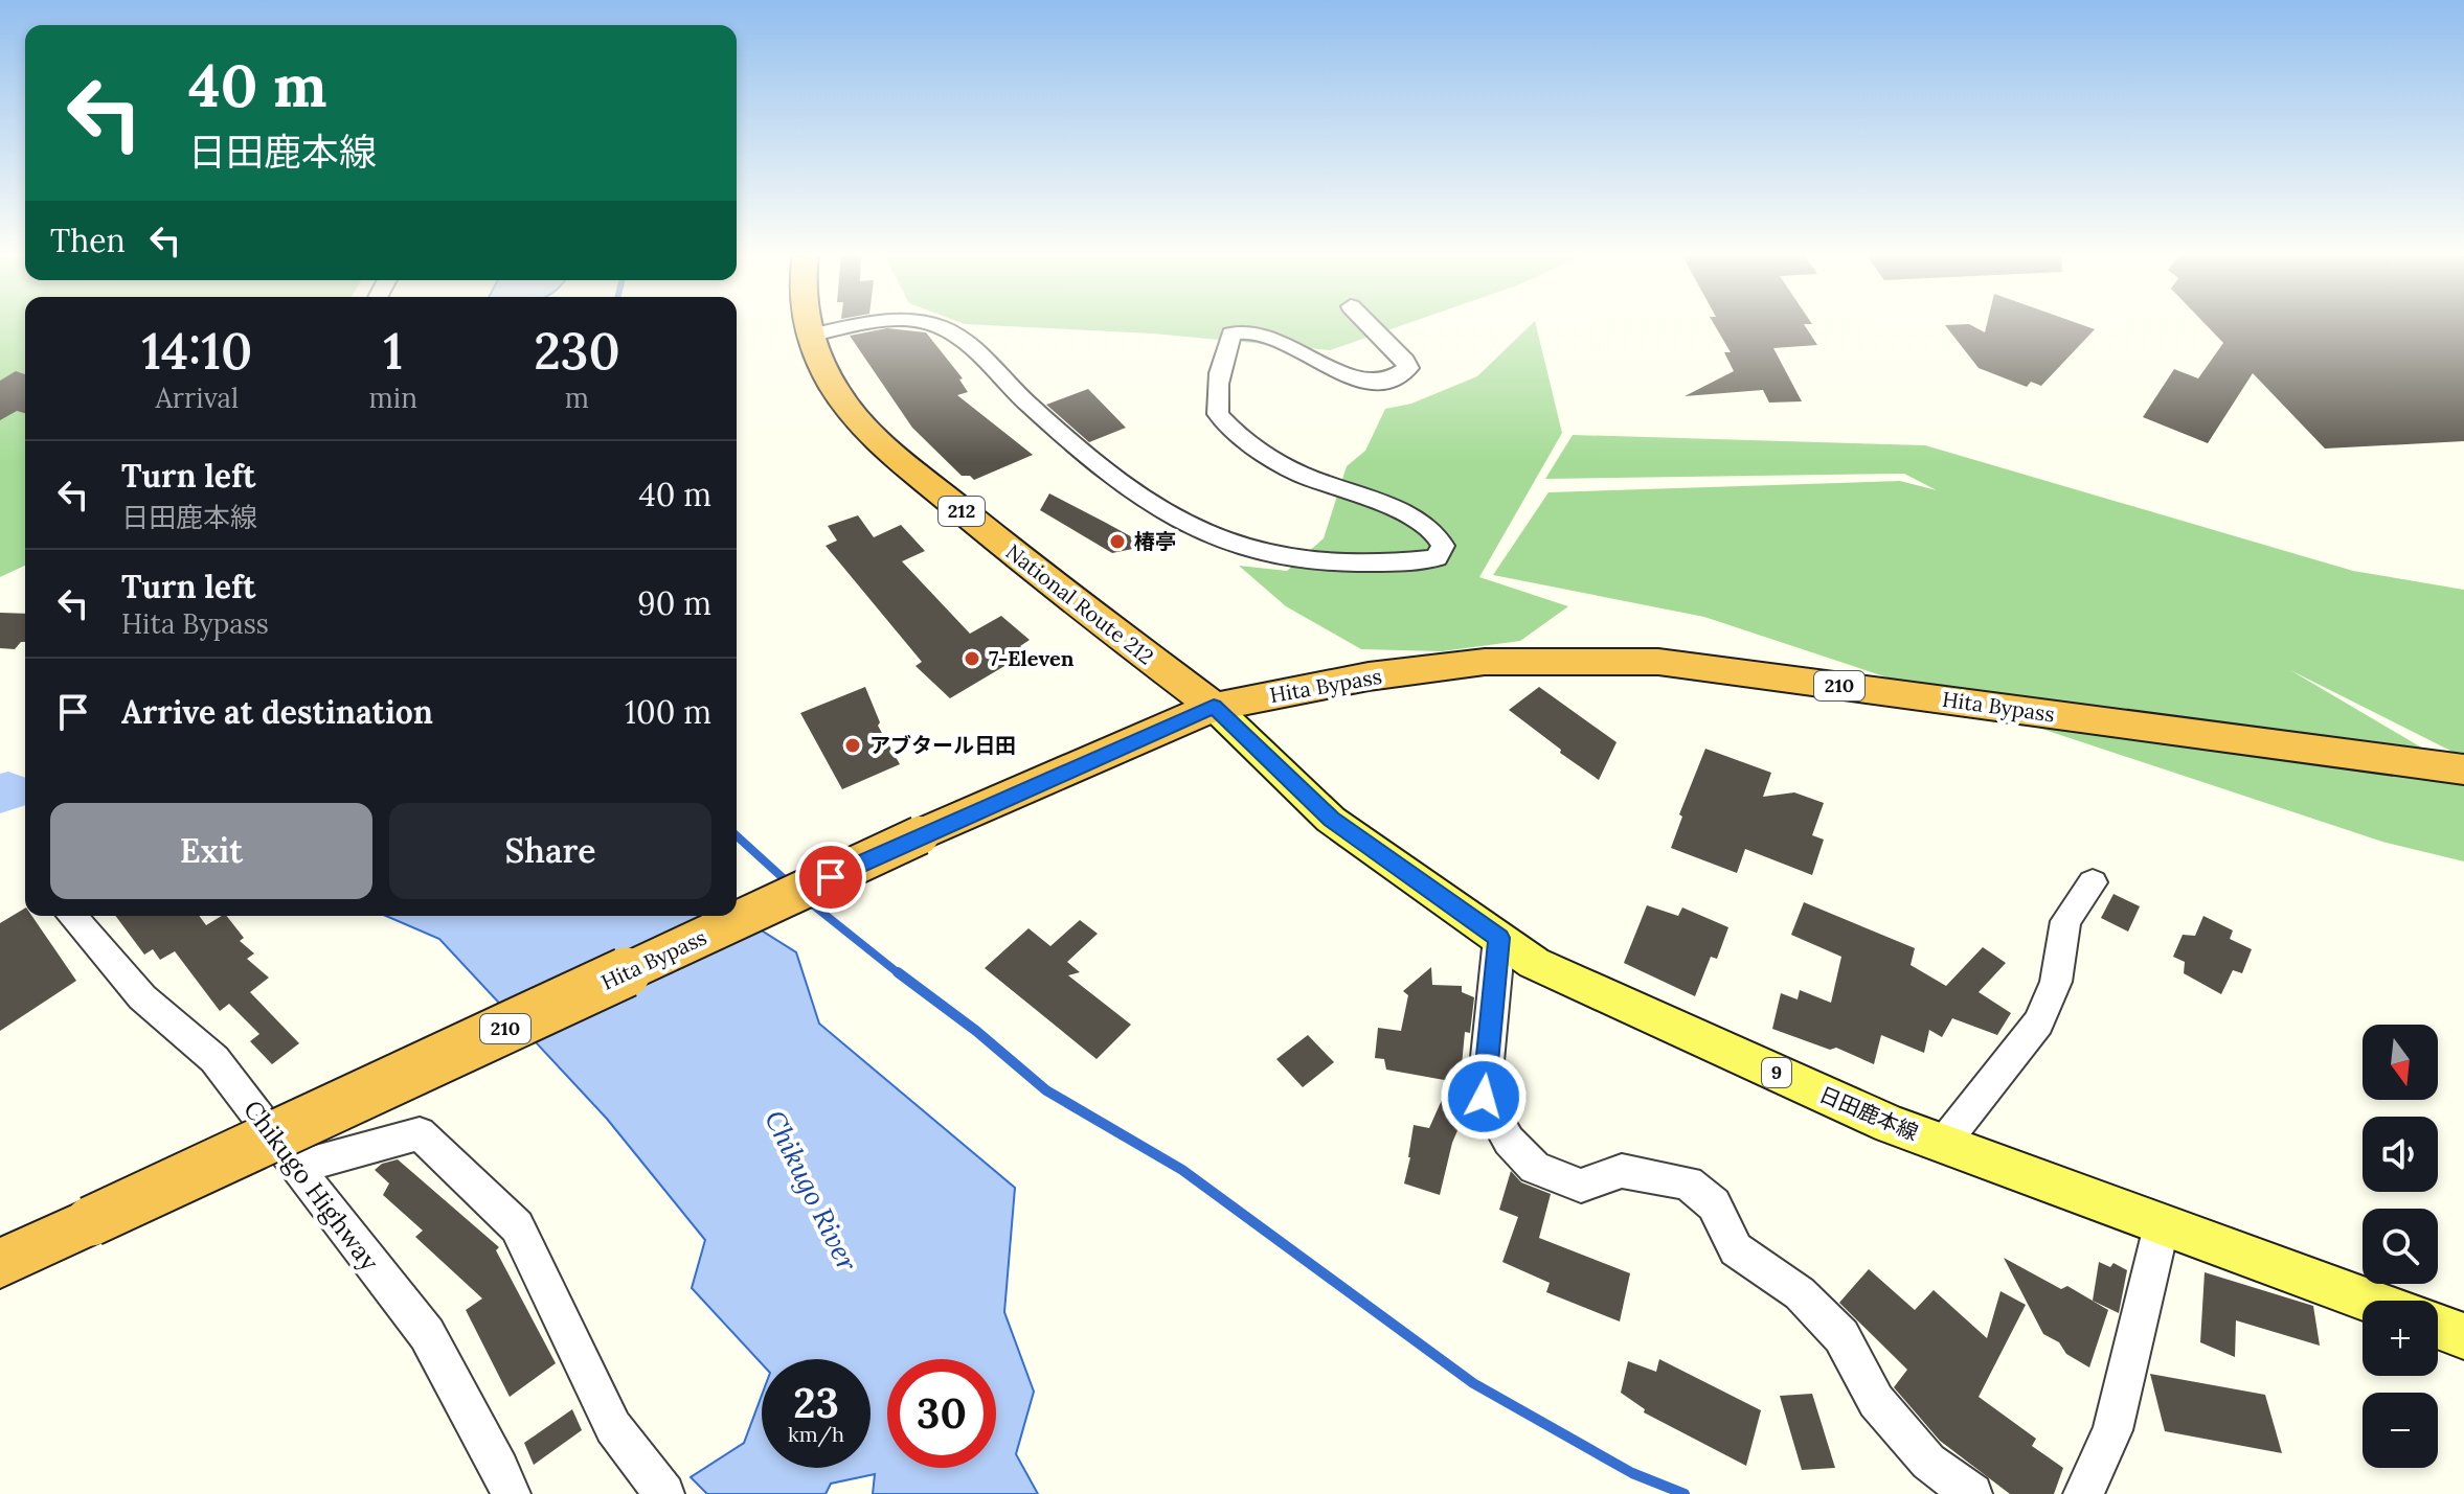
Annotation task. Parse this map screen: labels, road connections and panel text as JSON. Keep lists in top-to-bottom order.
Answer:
{
  "streets": {
    "highway": [
      "212",
      "National Route 212",
      "Hita Bypass",
      "210"
    ],
    "main road": ["9", "日田鹿本線"],
    "street": ["Chikugo Highway"]
  },
  "crossings": [
    ["National Route 212", "Hita Bypass"],
    ["National Route 212", "日田鹿本線"],
    ["Hita Bypass", "日田鹿本線"]
  ],
  "water": ["Chikugo River"],
  "places": ["椿亭", "7-Eleven", "アブタール日田"],
  "north": "bottom",
  "page": {
    "turn": ["40 m", "日田鹿本線"],
    "then": "Then",
    "eta": [
      "14:10",
      "Arrival",
      "1",
      "min",
      "230",
      "m"
    ],
    "list": [
      {
        "name": "Turn left",
        "note": "日田鹿本線",
        "value": "40 m"
      },
      {
        "name": "Turn left",
        "note": "Hita Bypass",
        "value": "90 m"
      },
      {
        "name": "Arrive at destination",
        "value": "100 m"
      }
    ],
    "buttons": ["Exit", "Share"],
    "map_buttons": ["+", "−"],
    "speed": "23 km/h",
    "limit": "30"
  }
}
